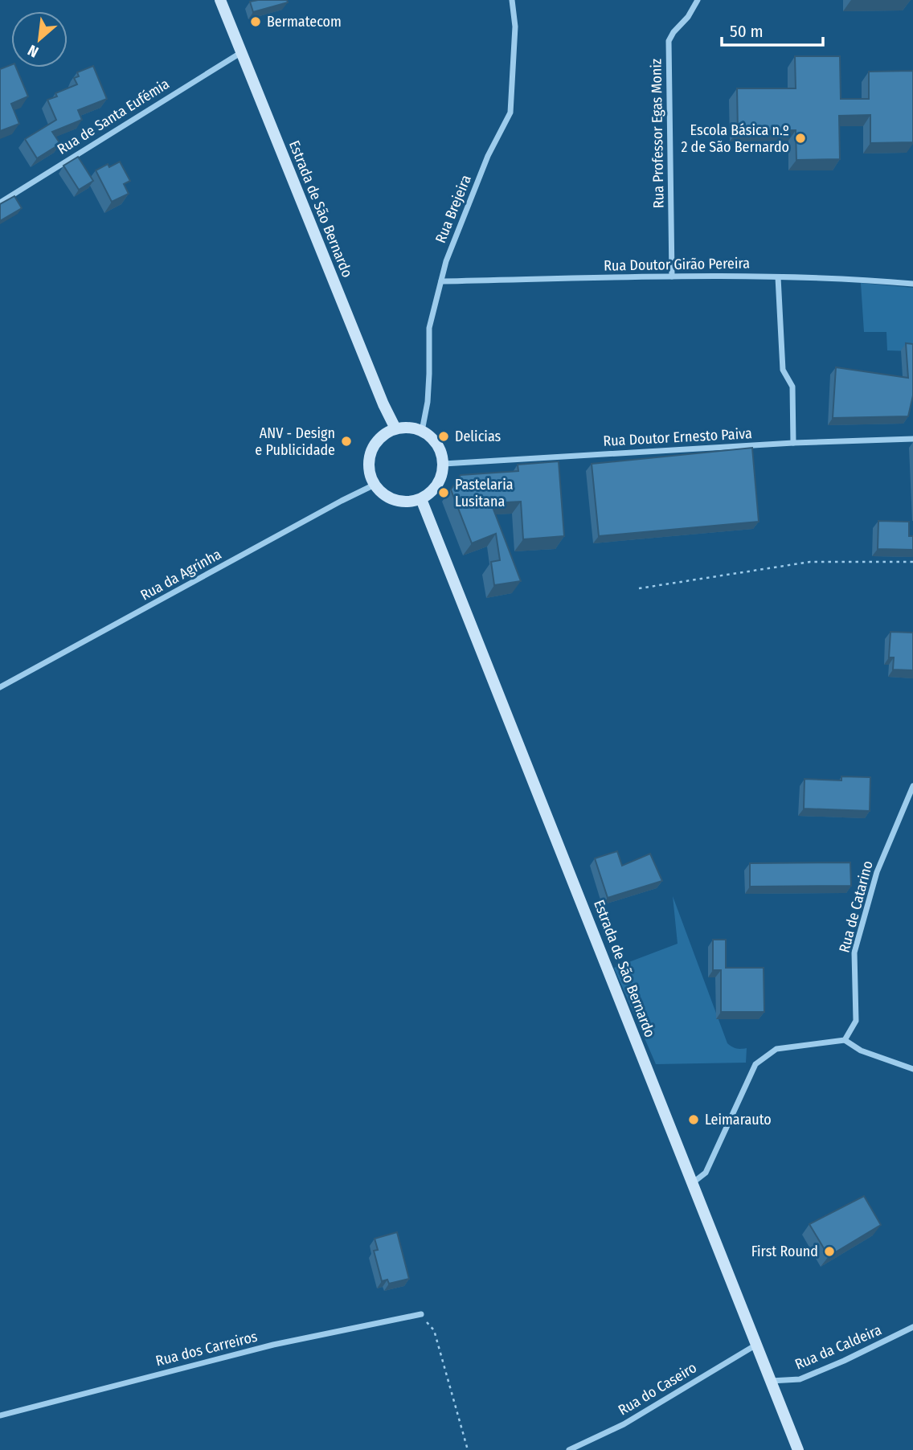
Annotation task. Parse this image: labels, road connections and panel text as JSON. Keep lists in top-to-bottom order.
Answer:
{
  "streets": {
    "main road": ["Estrada de São Bernardo"],
    "street": [
      "Rua de Santa Eufémia",
      "Rua Professor Egas Moniz",
      "Rua Brejeira",
      "Rua Doutor Girão Pereira",
      "Rua Doutor Ernesto Paiva",
      "Rua da Agrinha",
      "Rua de Catarino",
      "Rua da Caldeira",
      "Rua dos Carreiros",
      "Rua do Caseiro"
    ]
  },
  "crossings": [
    ["Rua de Santa Eufémia", "Estrada de São Bernardo"],
    ["Rua Professor Egas Moniz", "Rua Doutor Girão Pereira"],
    ["Estrada de São Bernardo", "Rua Brejeira"],
    ["Estrada de São Bernardo", "Rua Doutor Ernesto Paiva"],
    ["Estrada de São Bernardo", "Rua da Agrinha"],
    ["Estrada de São Bernardo", "Rua da Caldeira"],
    ["Estrada de São Bernardo", "Rua do Caseiro"],
    ["Rua Brejeira", "Rua Doutor Girão Pereira"],
    ["Rua Brejeira", "Rua Doutor Ernesto Paiva"],
    ["Rua Brejeira", "Rua da Agrinha"],
    ["Rua Doutor Ernesto Paiva", "Rua da Agrinha"]
  ],
  "places": [
    "Bermatecom",
    "Escola Básica n.º 2 de São Bernardo",
    "Delicias",
    "ANV - Design e Publicidade",
    "Pastelaria Lusitana",
    "Leimarauto",
    "First Round"
  ],
  "scale_bar": "50 m",
  "north": "bottom left"
}
